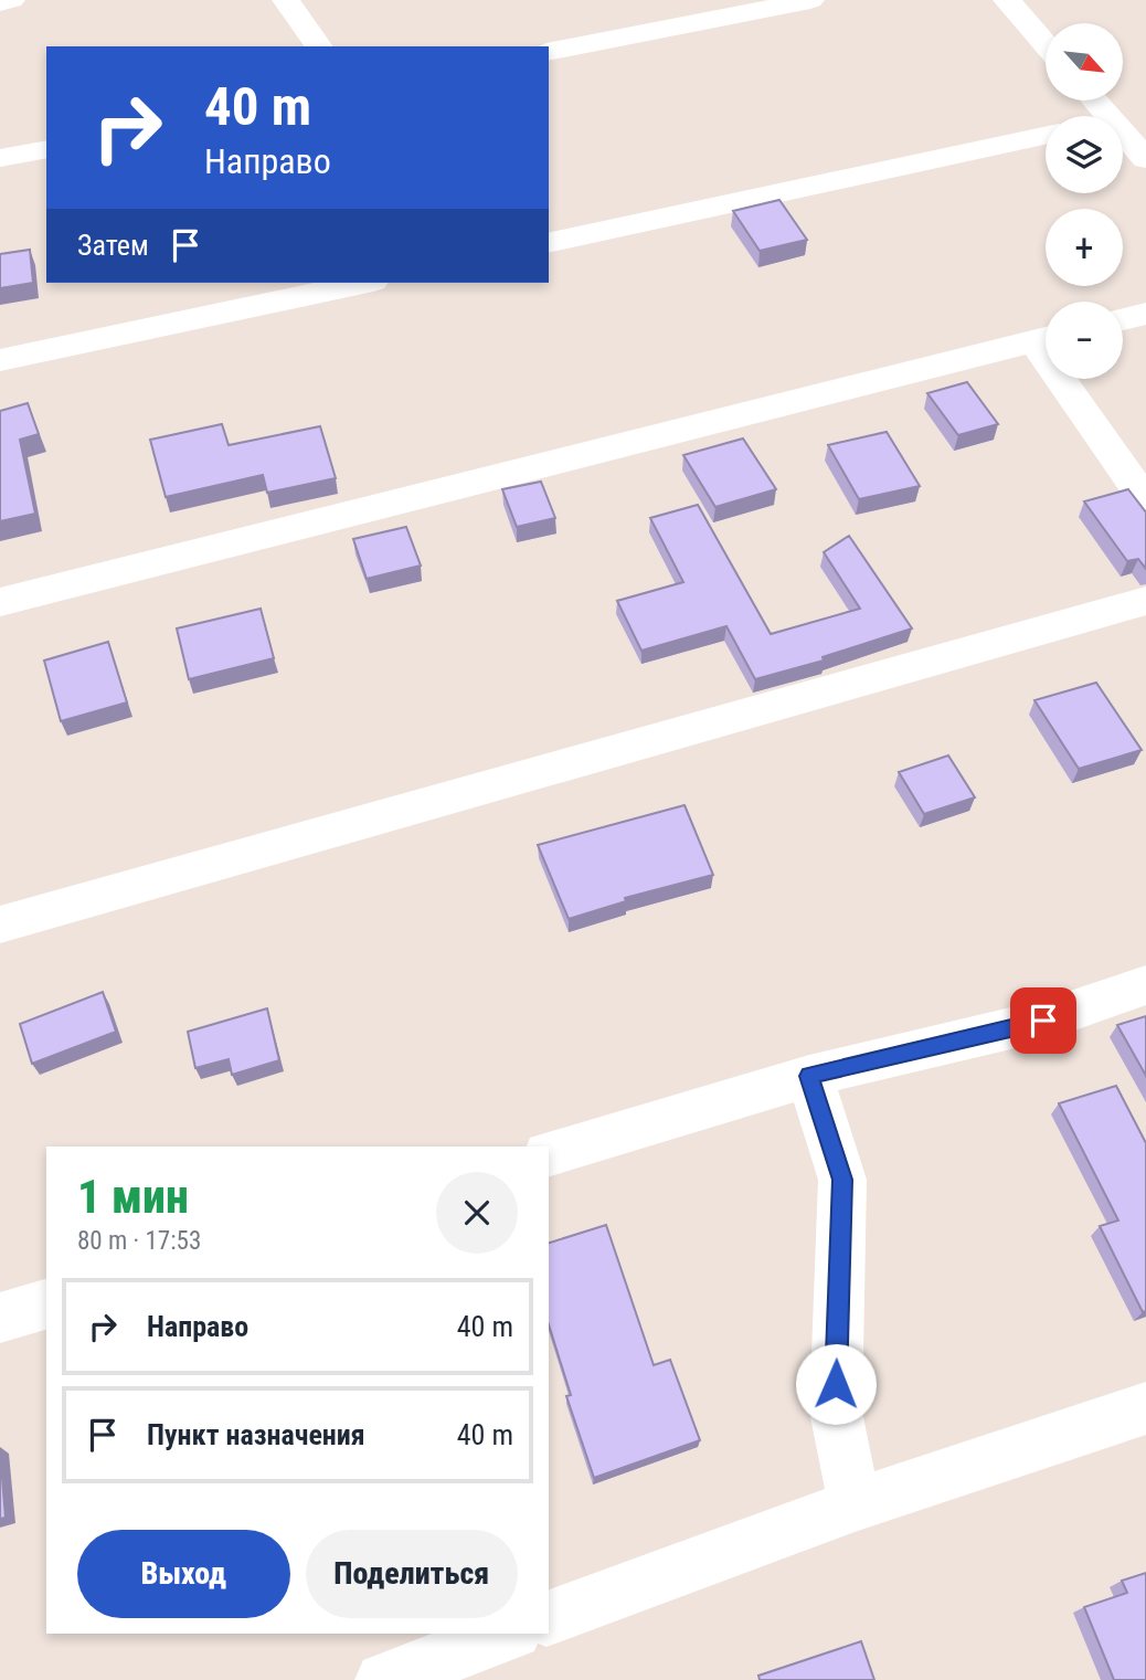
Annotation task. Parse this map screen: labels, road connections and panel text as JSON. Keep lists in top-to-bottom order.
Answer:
{
  "north": "bottom right",
  "page": {
    "map_buttons": ["+", "−"],
    "turn": ["40 m", "Направо"],
    "then": "Затем",
    "heading": ["1 мин", "80 m · 17:53"],
    "list": [
      {
        "name": "Направо",
        "value": "40 m"
      },
      {
        "name": "Пункт назначения",
        "value": "40 m"
      }
    ],
    "buttons": ["Выход", "Поделиться"]
  }
}
